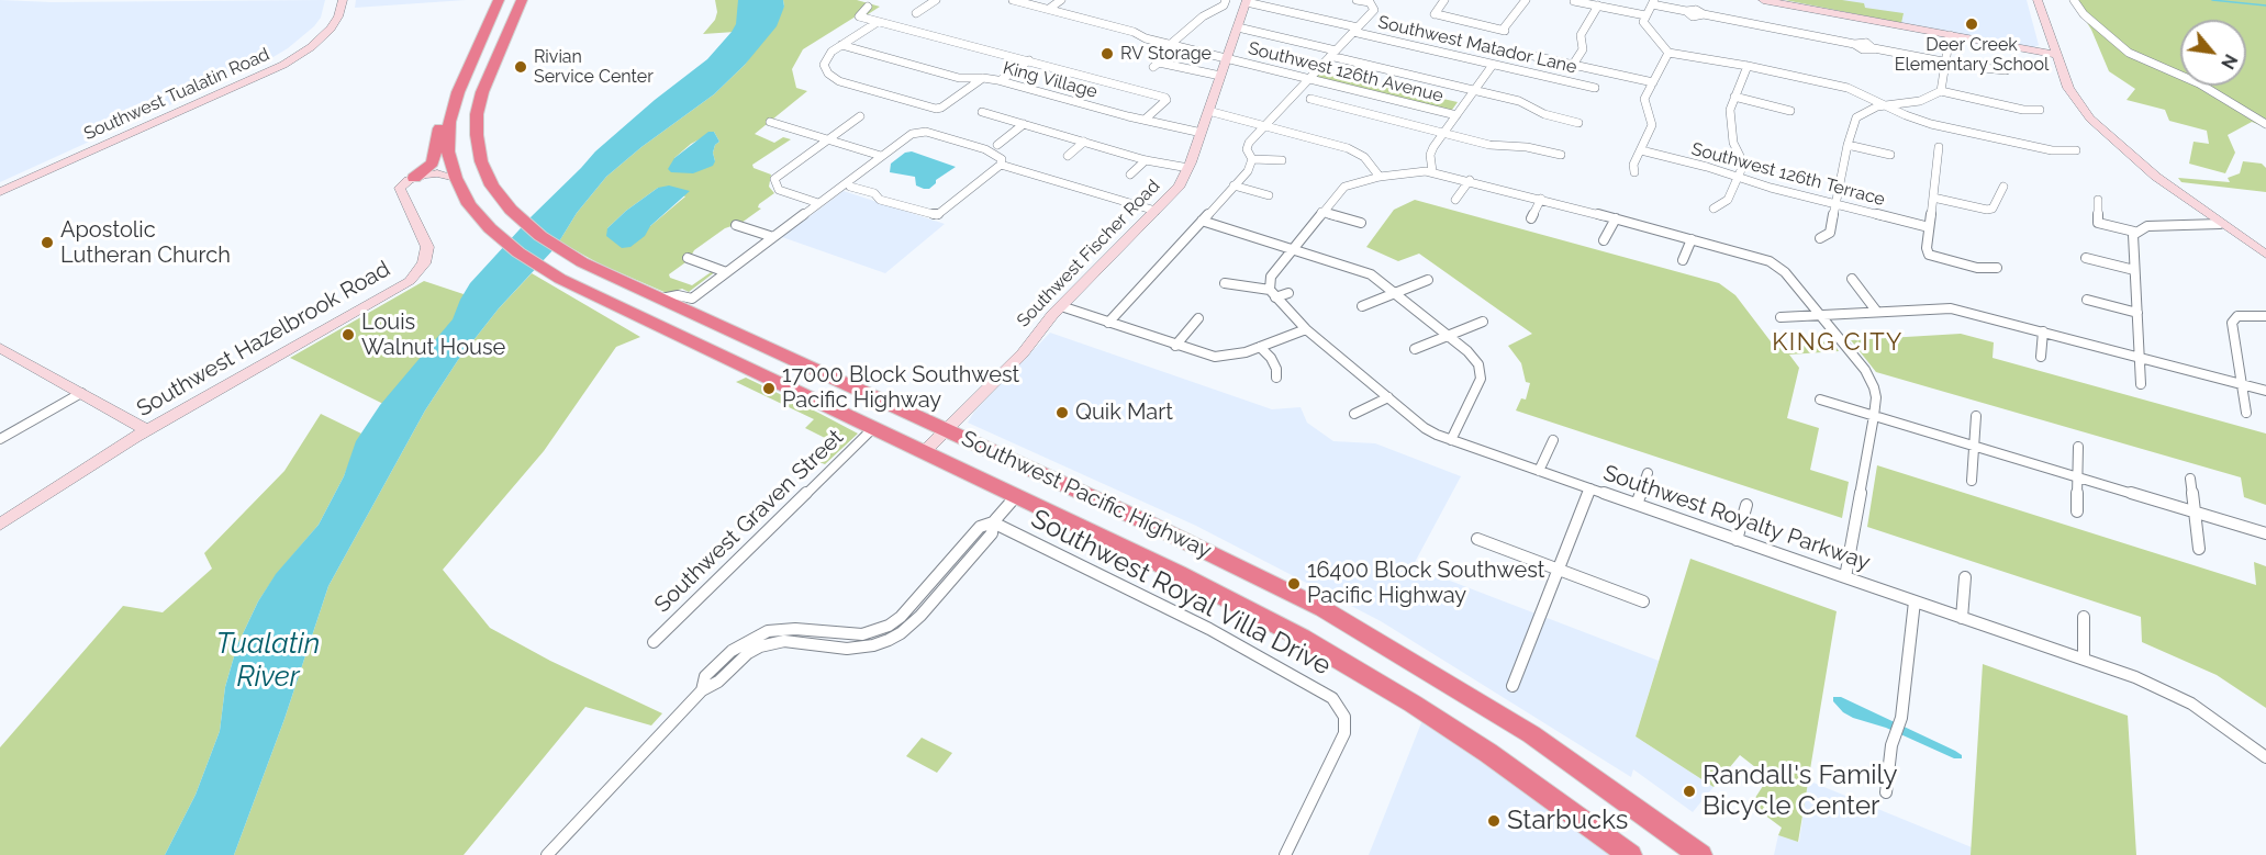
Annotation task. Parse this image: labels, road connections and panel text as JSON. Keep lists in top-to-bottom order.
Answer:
{
  "streets": {
    "highway": ["Southwest Pacific Highway"],
    "street": [
      "Southwest Matador Lane",
      "Southwest 126th Avenue",
      "King Village",
      "Southwest Tualatin Road",
      "Southwest 126th Terrace",
      "Southwest Fischer Road",
      "Southwest Hazelbrook Road",
      "Southwest Royalty Parkway",
      "Southwest Graven Street",
      "Southwest Royal Villa Drive"
    ]
  },
  "crossings": [
    ["Southwest Matador Lane", "Southwest Fischer Road"],
    ["Southwest 126th Avenue", "Southwest Fischer Road"],
    ["King Village", "Southwest Fischer Road"],
    ["Southwest Fischer Road", "Southwest Pacific Highway"],
    ["Southwest Pacific Highway", "Southwest Graven Street"],
    ["Southwest Pacific Highway", "Southwest Royal Villa Drive"]
  ],
  "districts": ["KING CITY"],
  "water": ["Tualatin River"],
  "places": [
    "Deer Creek Elementary School",
    "RV Storage",
    "Rivian Service Center",
    "Apostolic Lutheran Church",
    "Louis Walnut House",
    "17000 Block Southwest Pacific Highway",
    "Quik Mart",
    "16400 Block Southwest Pacific Highway",
    "Randall's Family Bicycle Center",
    "Starbucks"
  ],
  "north": "bottom right"
}
